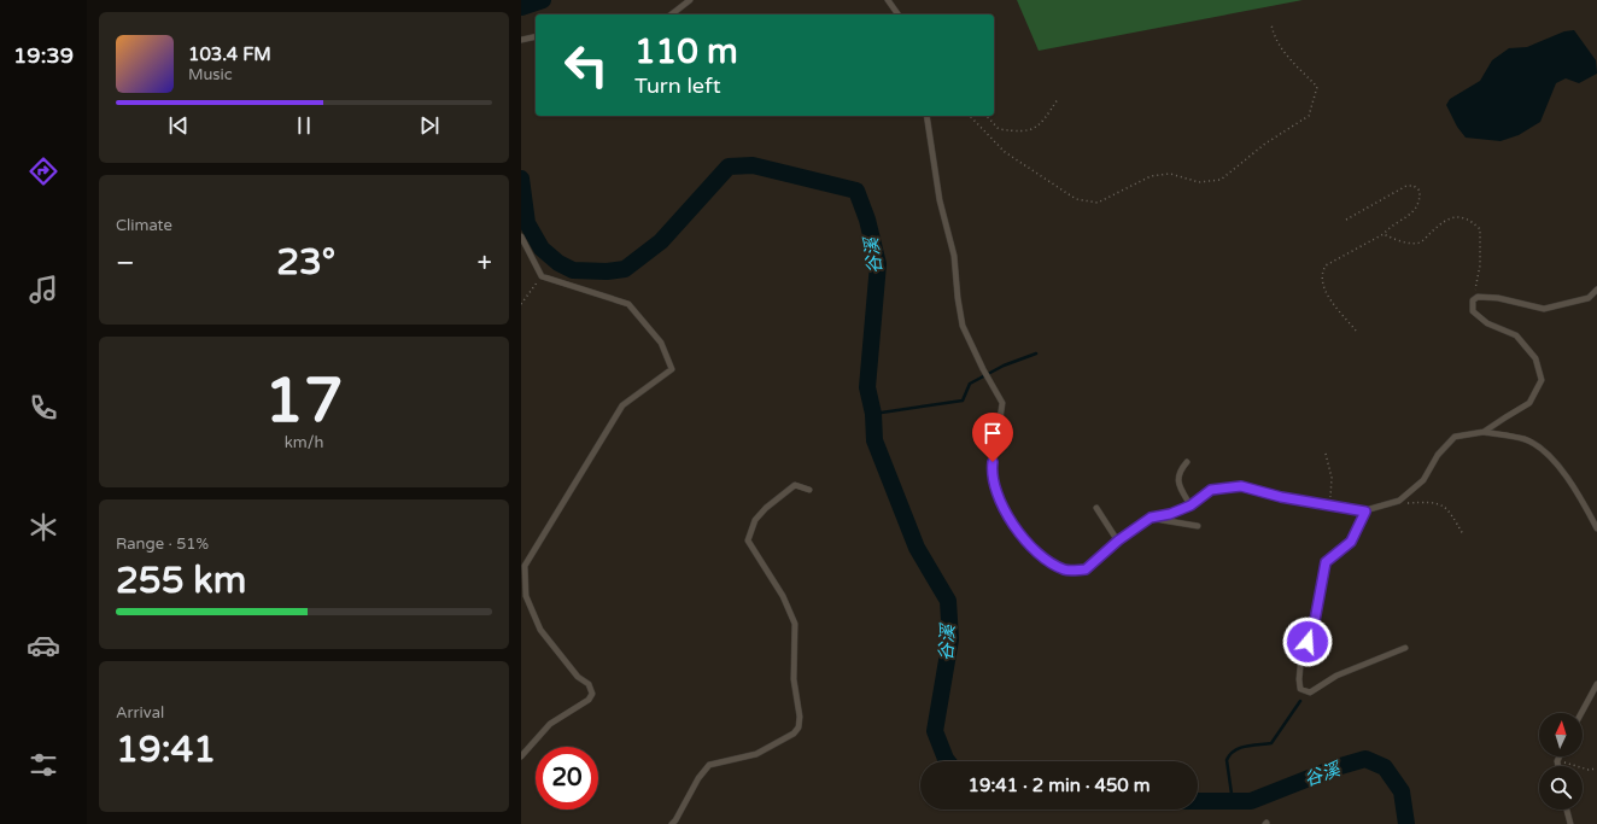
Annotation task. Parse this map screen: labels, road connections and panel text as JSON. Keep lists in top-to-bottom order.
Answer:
{
  "water": ["谷溪"],
  "north": "top",
  "page": {
    "tabs": "19:39",
    "turn": ["110 m", "Turn left"],
    "song": ["103.4 FM", "Music"],
    "tile": [
      "Climate",
      ["17", "km/h"],
      ["Range · 51%", "255 km"],
      ["Arrival", "19:41"]
    ],
    "heat": ["−", "23°", "+"],
    "limit": "20",
    "trip": "19:41 · 2 min · 450 m"
  }
}
